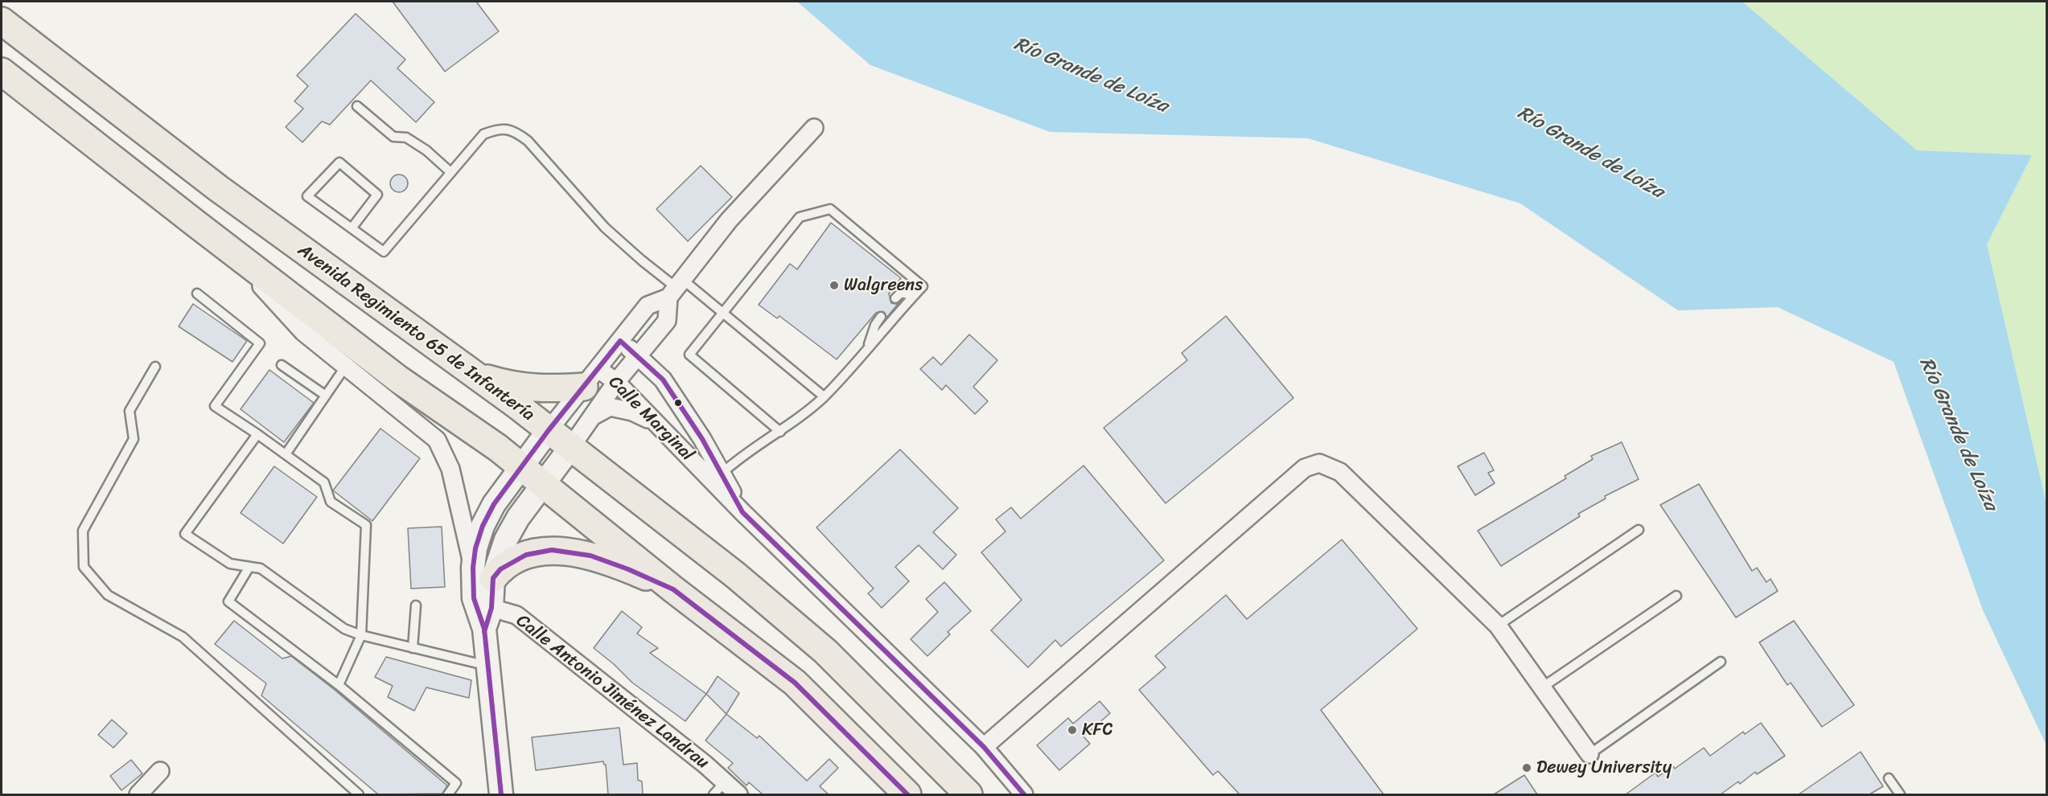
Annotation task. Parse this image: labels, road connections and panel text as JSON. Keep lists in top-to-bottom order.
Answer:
{
  "streets": {
    "main road": ["Avenida Regimiento 65 de Infantería"],
    "street": ["Calle Marginal", "Calle Antonio Jiménez Landrau"]
  },
  "water": ["Río Grande de Loíza"],
  "places": ["Walgreens", "KFC", "Dewey University"]
}
